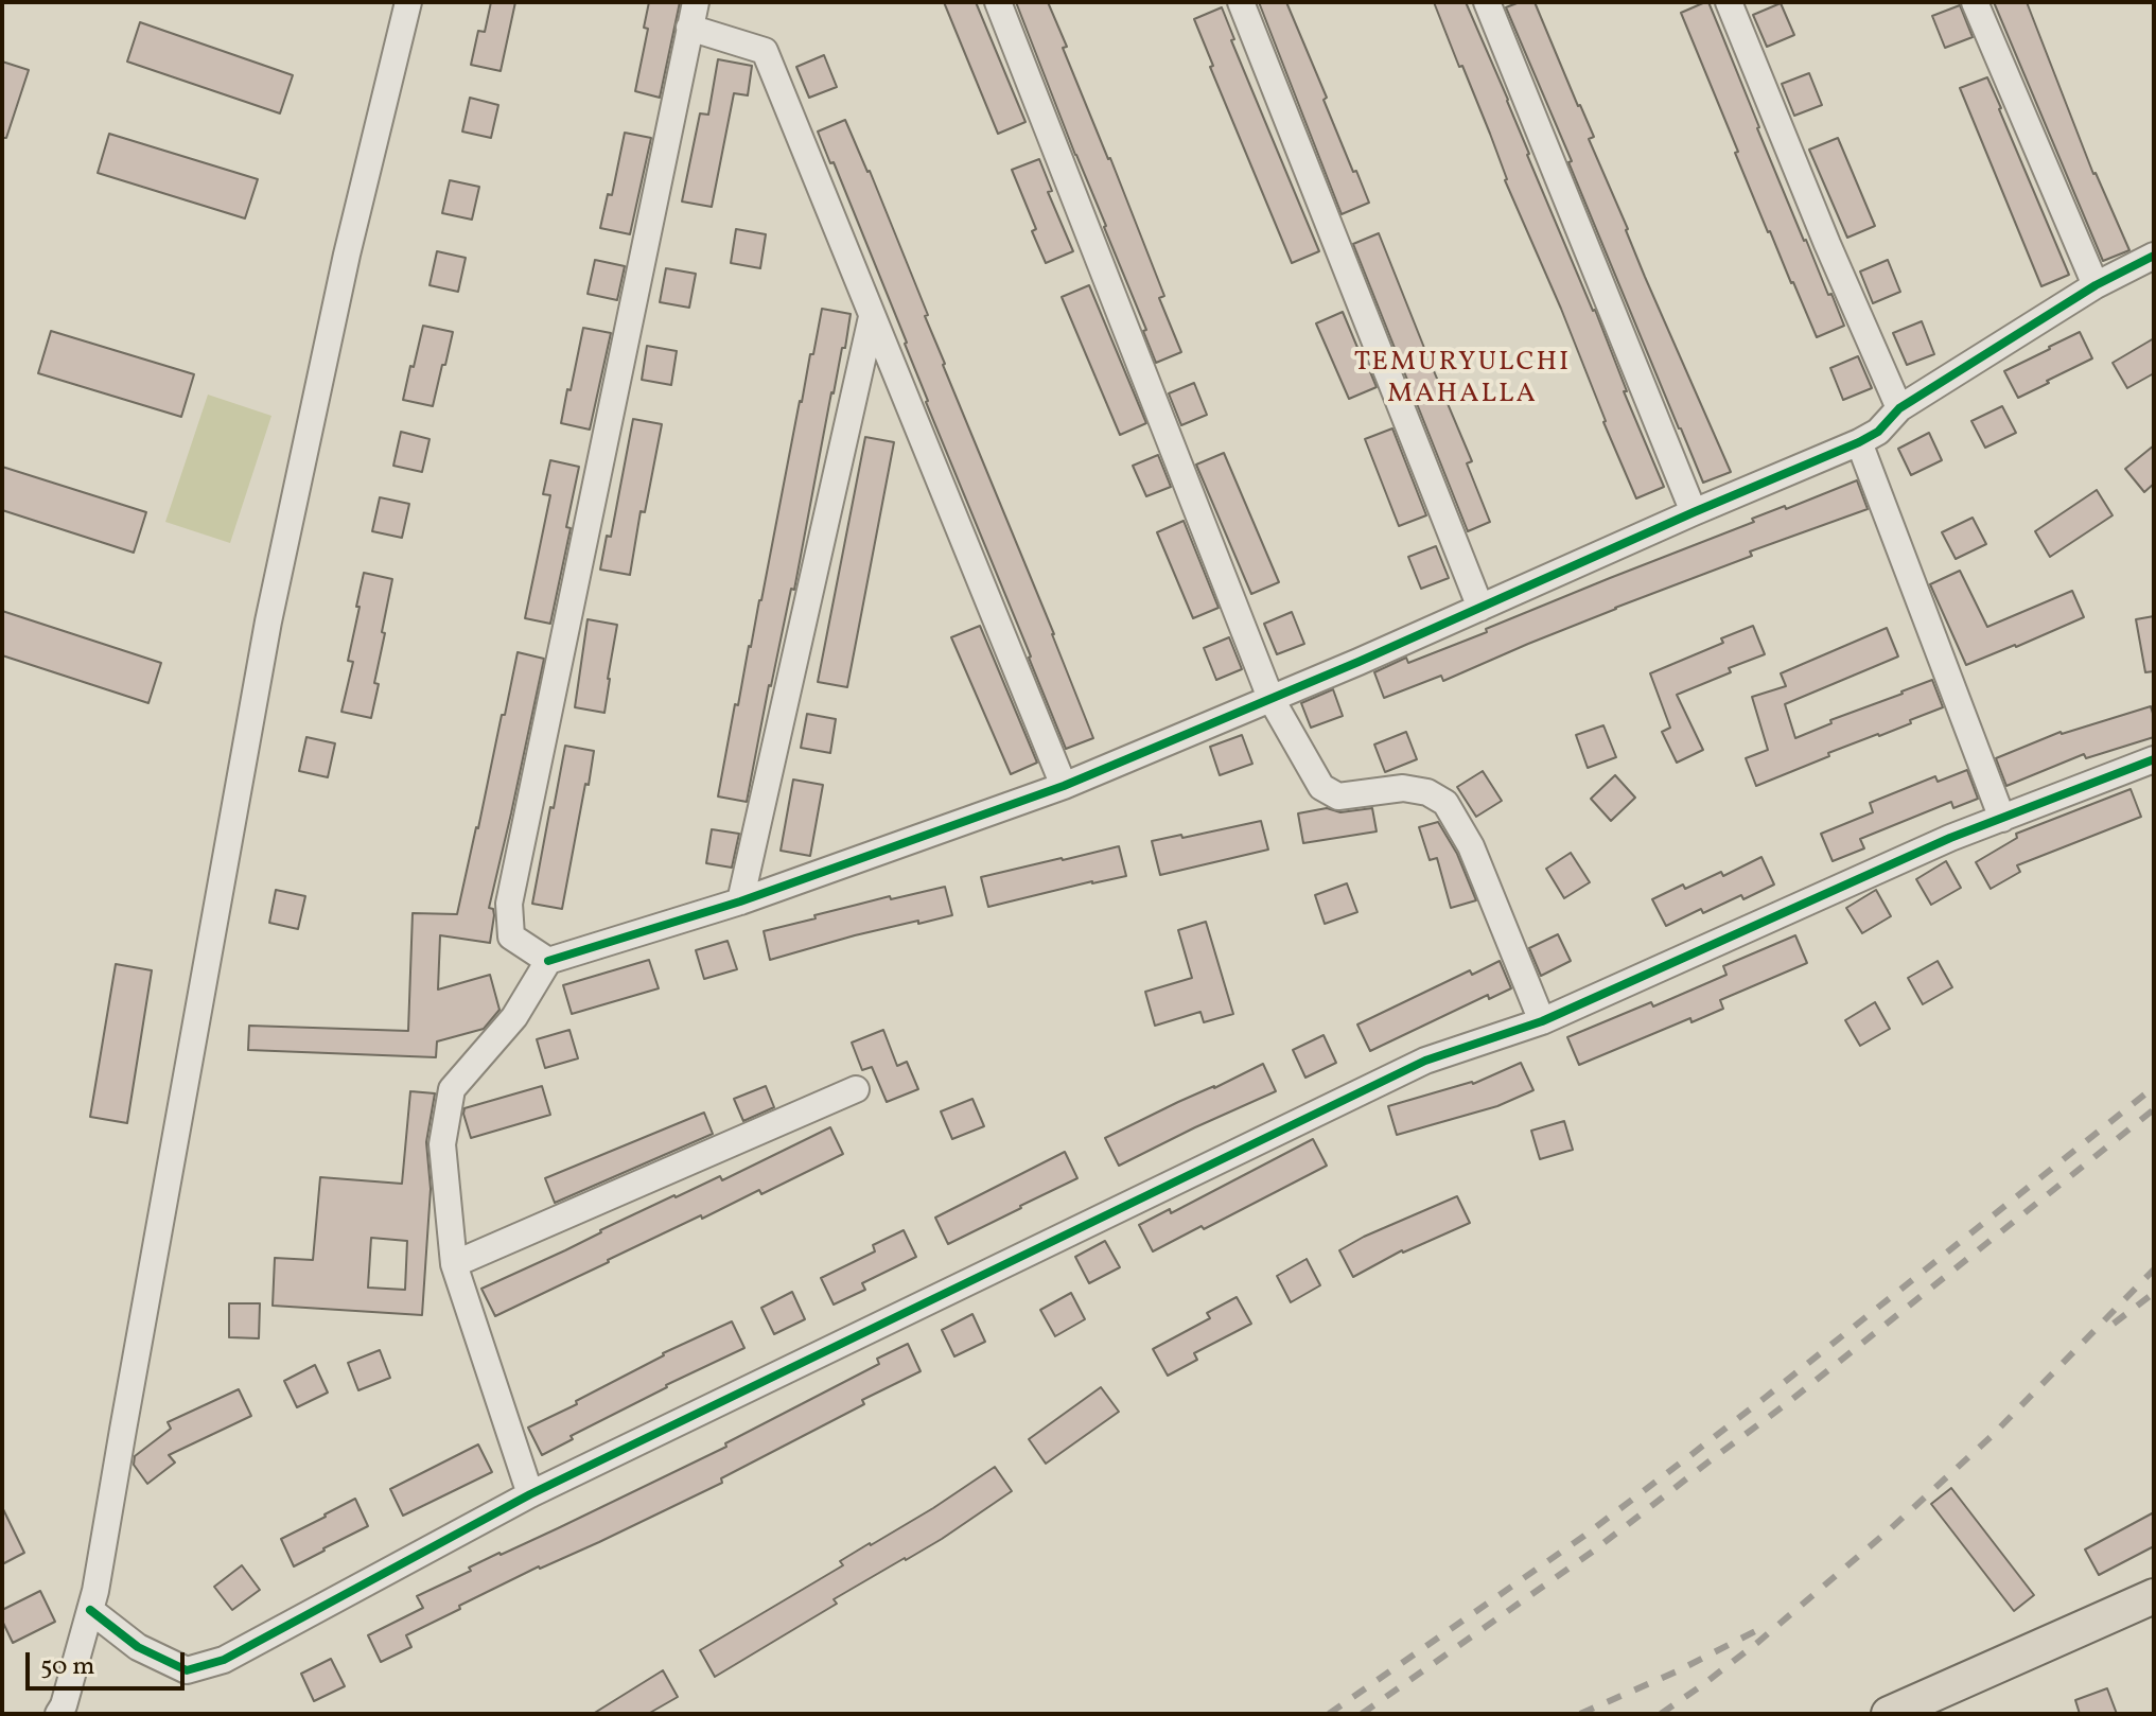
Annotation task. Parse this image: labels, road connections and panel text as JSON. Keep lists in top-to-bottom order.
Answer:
{
  "districts": ["TEMURYULCHI MAHALLA"],
  "scale_bar": "50 m"
}
